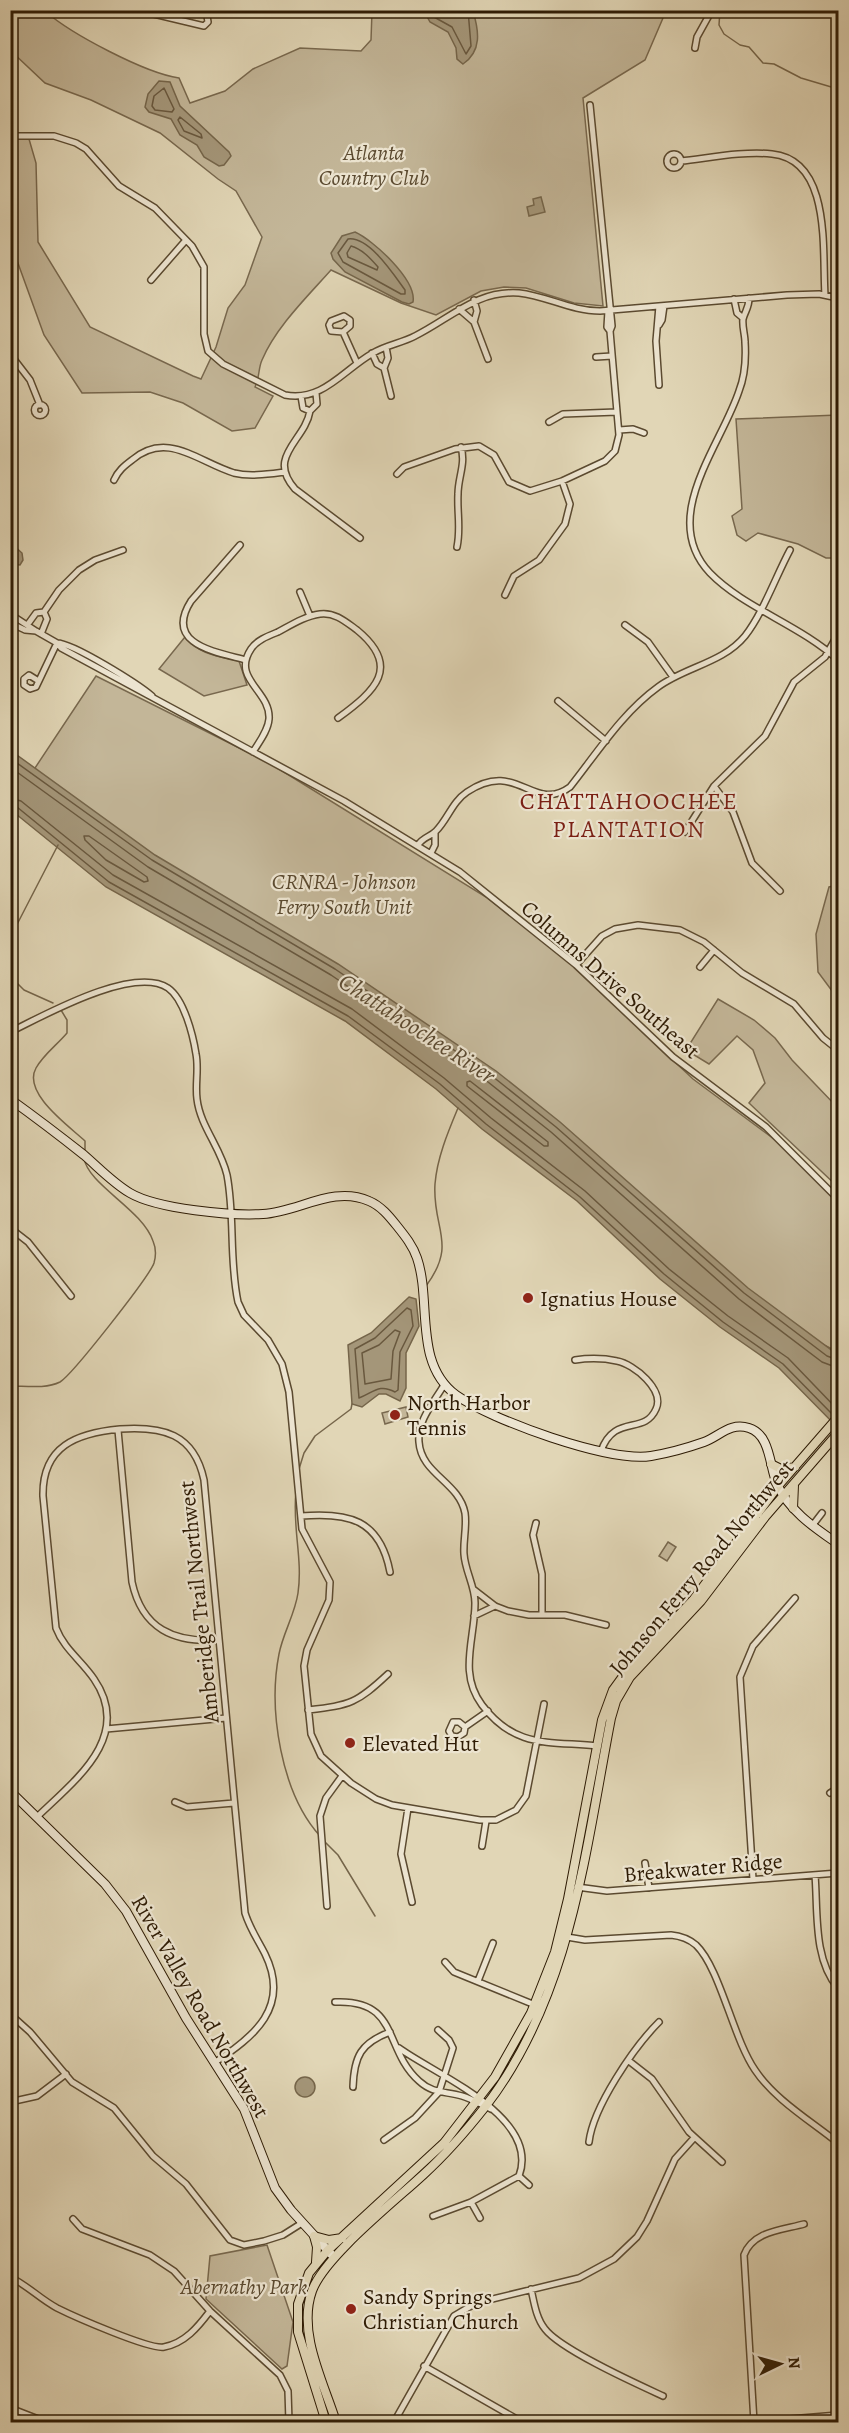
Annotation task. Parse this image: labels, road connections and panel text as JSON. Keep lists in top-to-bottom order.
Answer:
{
  "streets": {
    "main road": ["Johnson Ferry Road Northwest"],
    "street": [
      "Columns Drive Southeast",
      "Amberidge Trail Northwest",
      "Breakwater Ridge",
      "River Valley Road Northwest"
    ]
  },
  "crossings": [
    ["Johnson Ferry Road Northwest", "Breakwater Ridge"],
    ["Johnson Ferry Road Northwest", "River Valley Road Northwest"],
    ["Amberidge Trail Northwest", "River Valley Road Northwest"]
  ],
  "districts": ["CHATTAHOOCHEE PLANTATION"],
  "water": ["Chattahoochee River"],
  "parks": ["Atlanta Country Club", "CRNRA - Johnson Ferry South Unit", "Abernathy Park"],
  "places": [
    "Ignatius House",
    "North Harbor Tennis",
    "Elevated Hut",
    "Sandy Springs Christian Church"
  ],
  "north": "right"
}
